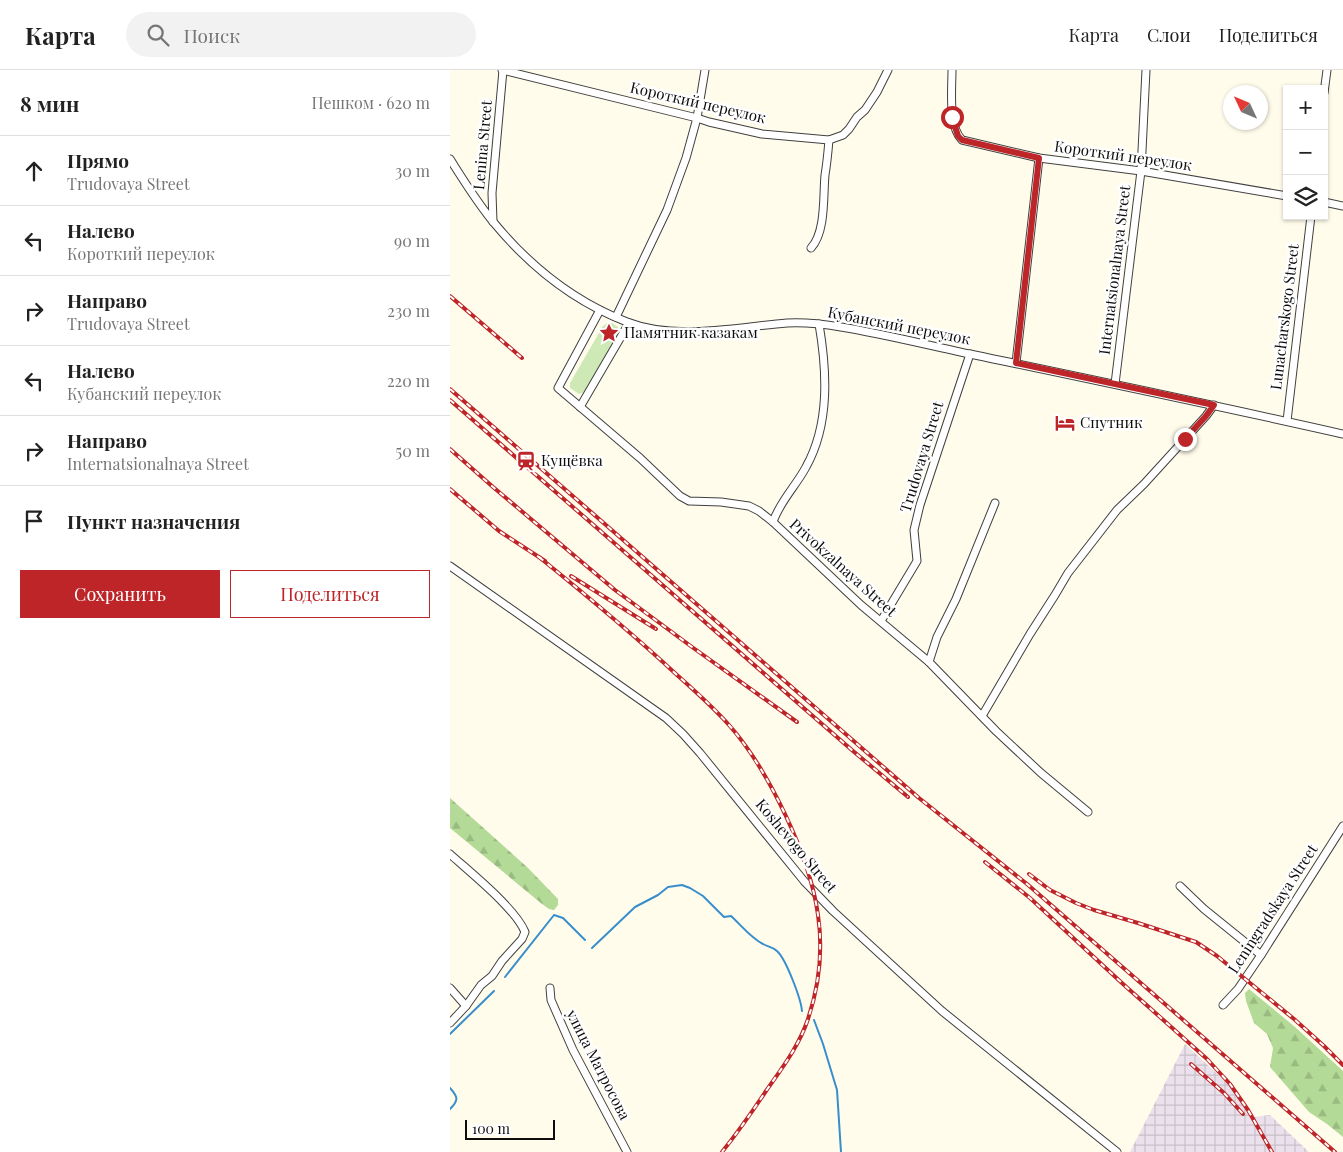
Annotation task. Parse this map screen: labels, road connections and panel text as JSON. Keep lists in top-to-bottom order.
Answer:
{
  "streets": {
    "street": [
      "Короткий переулок",
      "Lenina Street",
      "Internatsionalnaya Street",
      "Lunacharskogo Street",
      "Кубанский переулок",
      "Trudovaya Street",
      "Privokzalnaya Street",
      "Koshevogo Street",
      "Leningradskaya Street",
      "улица Матросова"
    ]
  },
  "crossings": [
    ["Короткий переулок", "Lenina Street"],
    ["Короткий переулок", "Internatsionalnaya Street"],
    ["Lenina Street", "Кубанский переулок"],
    ["Internatsionalnaya Street", "Кубанский переулок"],
    ["Lunacharskogo Street", "Кубанский переулок"],
    ["Кубанский переулок", "Trudovaya Street"],
    ["Кубанский переулок", "Privokzalnaya Street"],
    ["Trudovaya Street", "Privokzalnaya Street"]
  ],
  "places": {
    "place": ["Памятник казакам"],
    "hotel": ["Спутник"],
    "station": ["Кущёвка"]
  },
  "scale_bar": "100 m",
  "north": "top left",
  "page": {
    "header": "Карта",
    "search": "Поиск",
    "nav": ["Карта", "Слои", "Поделиться"],
    "heading": ["8 мин", "Пешком · 620 m"],
    "map_buttons": ["+", "−"],
    "list": [
      ["Прямо", "Trudovaya Street", "30 m"],
      ["Налево", "Короткий переулок", "90 m"],
      ["Направо", "Trudovaya Street", "230 m"],
      ["Налево", "Кубанский переулок", "220 m"],
      ["Направо", "Internatsionalnaya Street", "50 m"],
      "Пункт назначения"
    ],
    "buttons": ["Сохранить", "Поделиться"],
    "scale": "100 m"
  }
}
